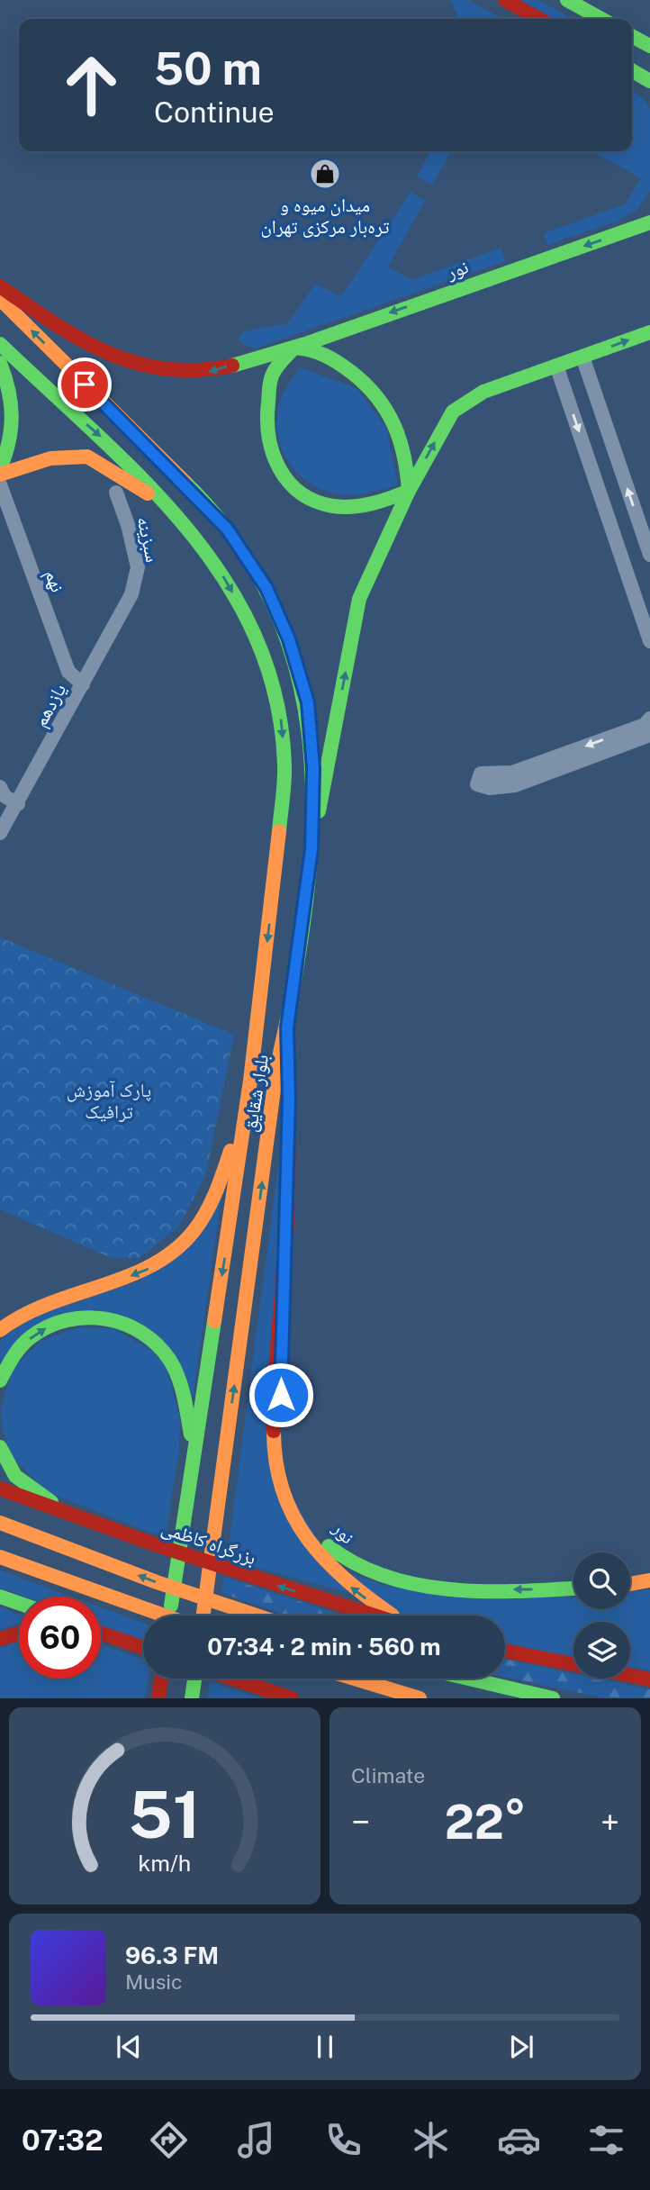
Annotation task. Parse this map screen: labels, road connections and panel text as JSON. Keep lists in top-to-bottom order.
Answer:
{
  "streets": {
    "main road": ["نور", "بلوار شقایق", "بزرگراه کاظمی"],
    "street": ["سبزینه", "نهم", "یازدهم"]
  },
  "crossings": [
    ["سبزینه", "یازدهم"],
    ["نهم", "یازدهم"]
  ],
  "parks": ["پارک آموزش ترافیک"],
  "places": {
    "shop": ["میدان میوه و تره‌بار مرکزی تهران"]
  },
  "page": {
    "turn": ["50 m", "Continue"],
    "limit": "60",
    "trip": "07:34 · 2 min · 560 m",
    "tile": "Climate",
    "heat": ["−", "22°", "+"],
    "song": ["96.3 FM", "Music"],
    "tabs": "07:32",
    "gauge": ["51", "km/h"]
  }
}
